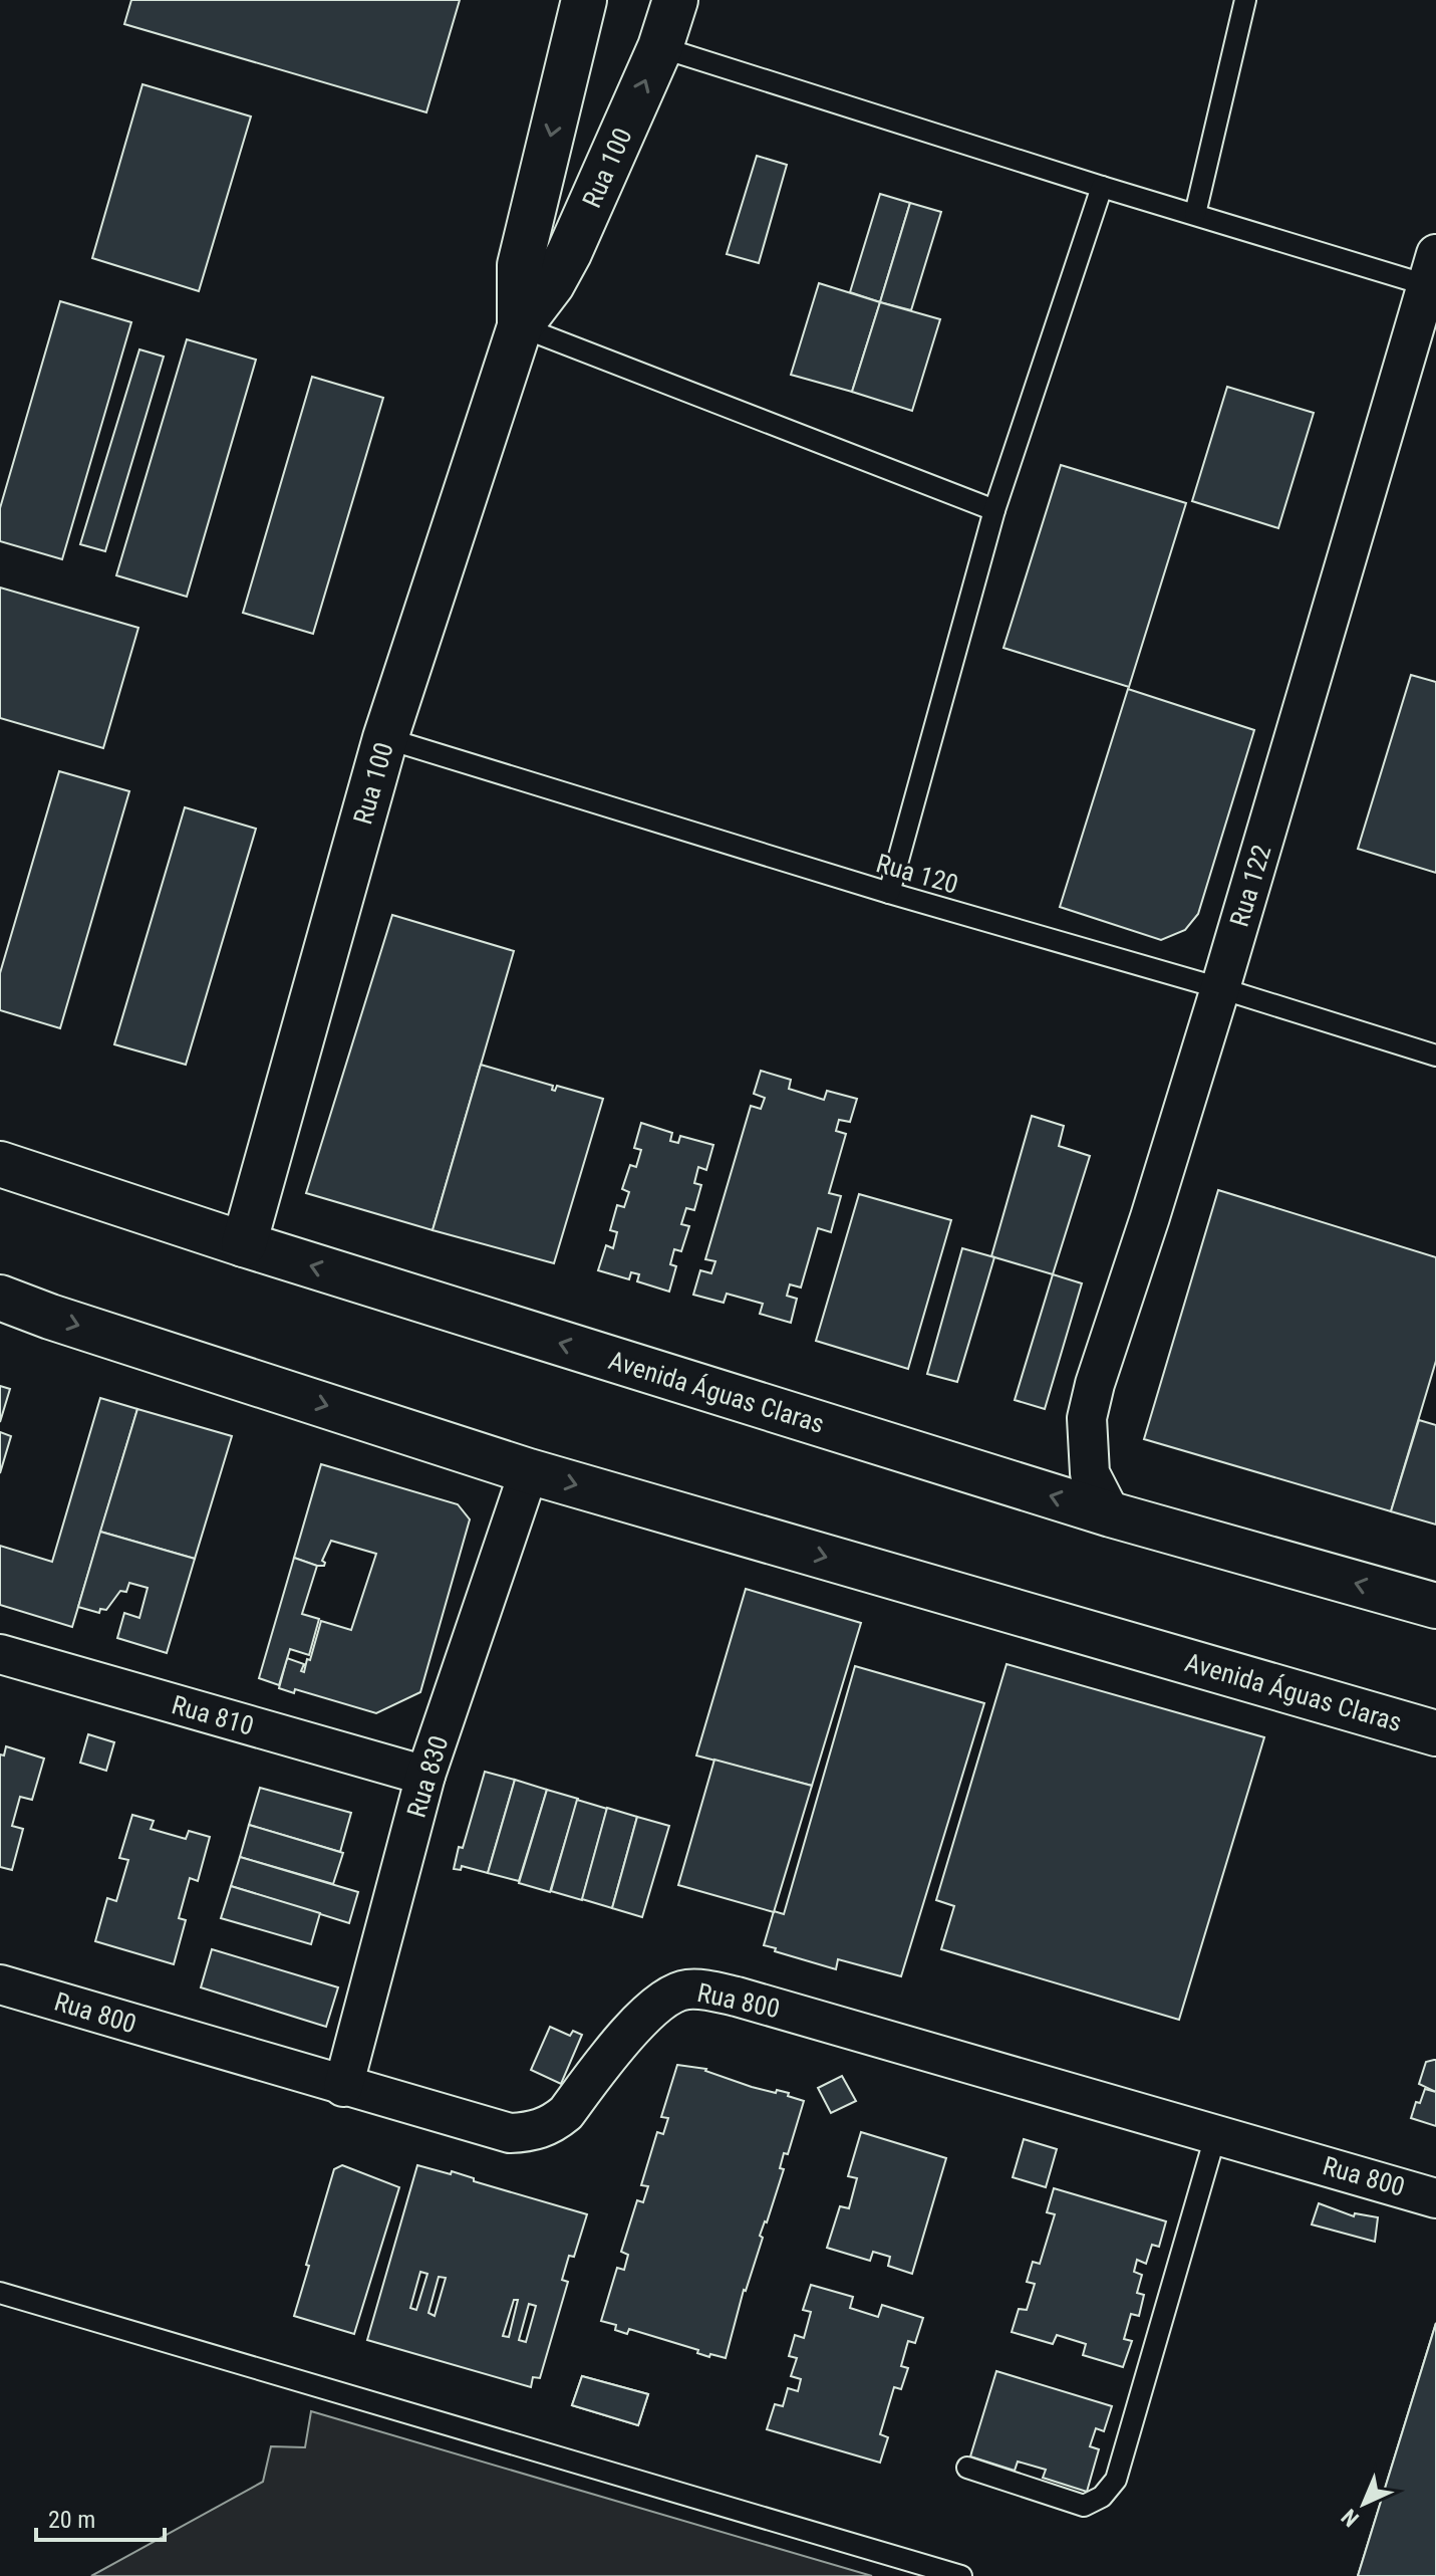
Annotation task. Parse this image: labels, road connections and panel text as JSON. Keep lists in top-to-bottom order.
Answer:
{
  "streets": {
    "main road": ["Rua 100", "Avenida Águas Claras"],
    "street": [
      "Rua 122",
      "Rua 810",
      "Rua 830",
      "Rua 800"
    ],
    "lane": ["Rua 120"]
  },
  "crossings": [
    ["Rua 100", "Rua 120"],
    ["Rua 100", "Avenida Águas Claras"],
    ["Rua 120", "Rua 122"],
    ["Rua 122", "Avenida Águas Claras"],
    ["Avenida Águas Claras", "Rua 830"],
    ["Rua 810", "Rua 830"],
    ["Rua 830", "Rua 800"]
  ],
  "scale_bar": "20 m",
  "north": "bottom left"
}
